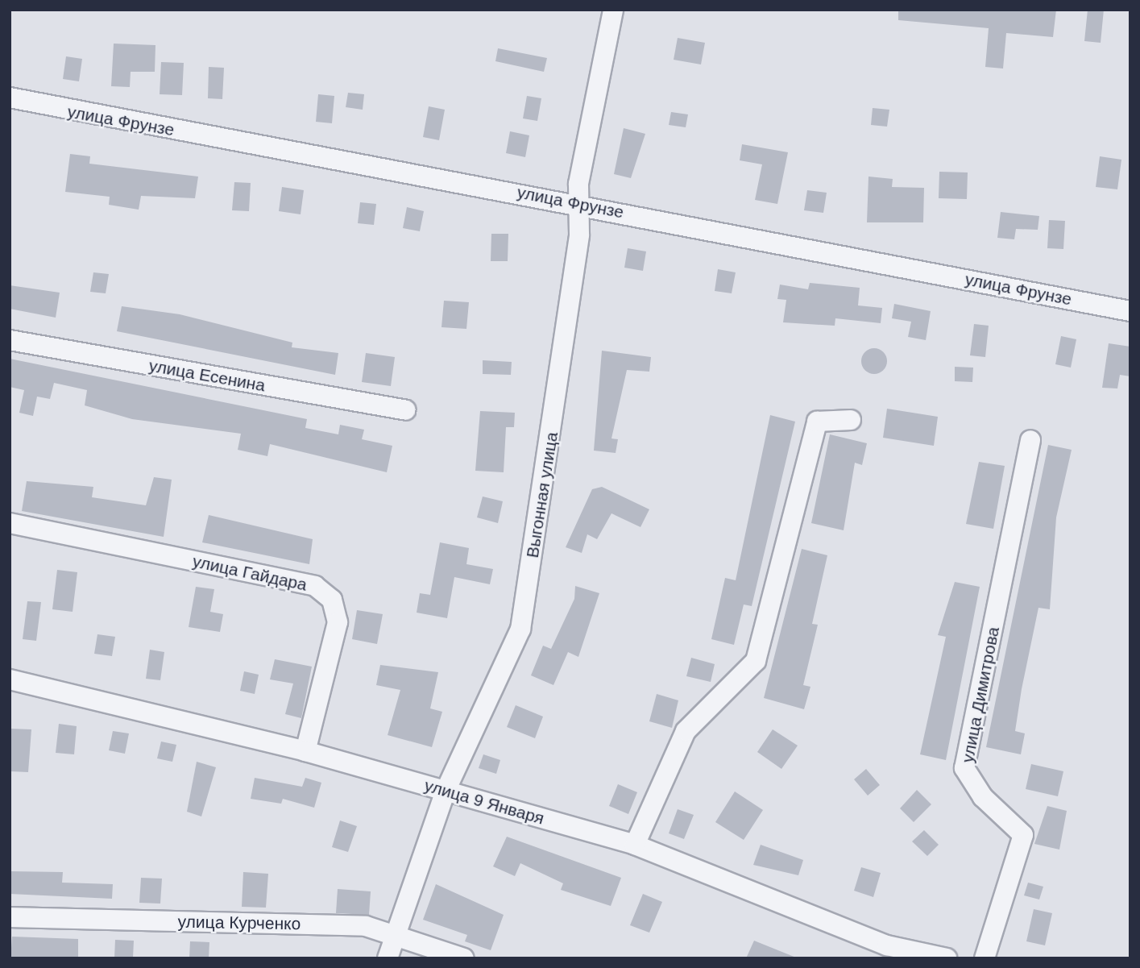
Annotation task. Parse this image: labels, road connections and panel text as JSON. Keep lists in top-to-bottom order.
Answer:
{
  "streets": {
    "street": [
      "улица Фрунзе",
      "улица Есенина",
      "Выгонная улица",
      "улица Гайдара",
      "улица Димитрова",
      "улица 9 Января",
      "улица Курченко"
    ]
  },
  "crossings": [
    ["улица Фрунзе", "Выгонная улица"],
    ["Выгонная улица", "улица 9 Января"],
    ["Выгонная улица", "улица Курченко"],
    ["улица Гайдара", "улица 9 Января"]
  ]
}
